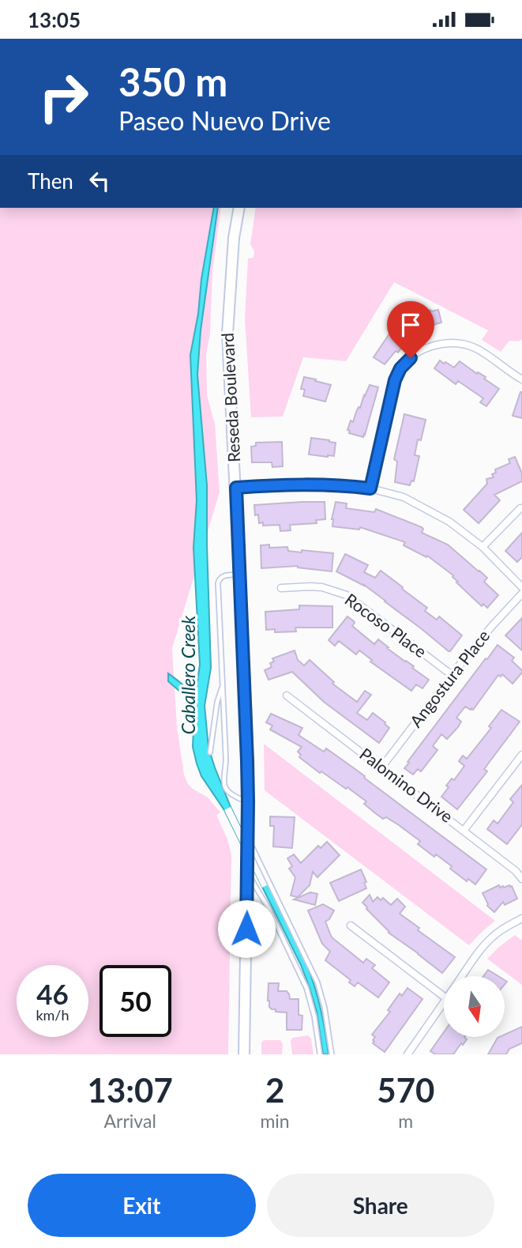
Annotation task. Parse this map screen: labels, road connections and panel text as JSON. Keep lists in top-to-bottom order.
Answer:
{
  "streets": {
    "main road": ["Reseda Boulevard"],
    "street": ["Rocoso Place", "Angostura Place", "Palomino Drive"]
  },
  "crossings": [
    ["Rocoso Place", "Angostura Place"],
    ["Angostura Place", "Palomino Drive"]
  ],
  "water": ["Caballero Creek"],
  "north": "bottom",
  "page": {
    "status": "13:05",
    "turn": ["350 m", "Paseo Nuevo Drive"],
    "then": "Then",
    "speed": "46 km/h",
    "limit": "50",
    "eta": [
      "13:07",
      "Arrival",
      "2",
      "min",
      "570",
      "m"
    ],
    "buttons": ["Exit", "Share"]
  }
}
